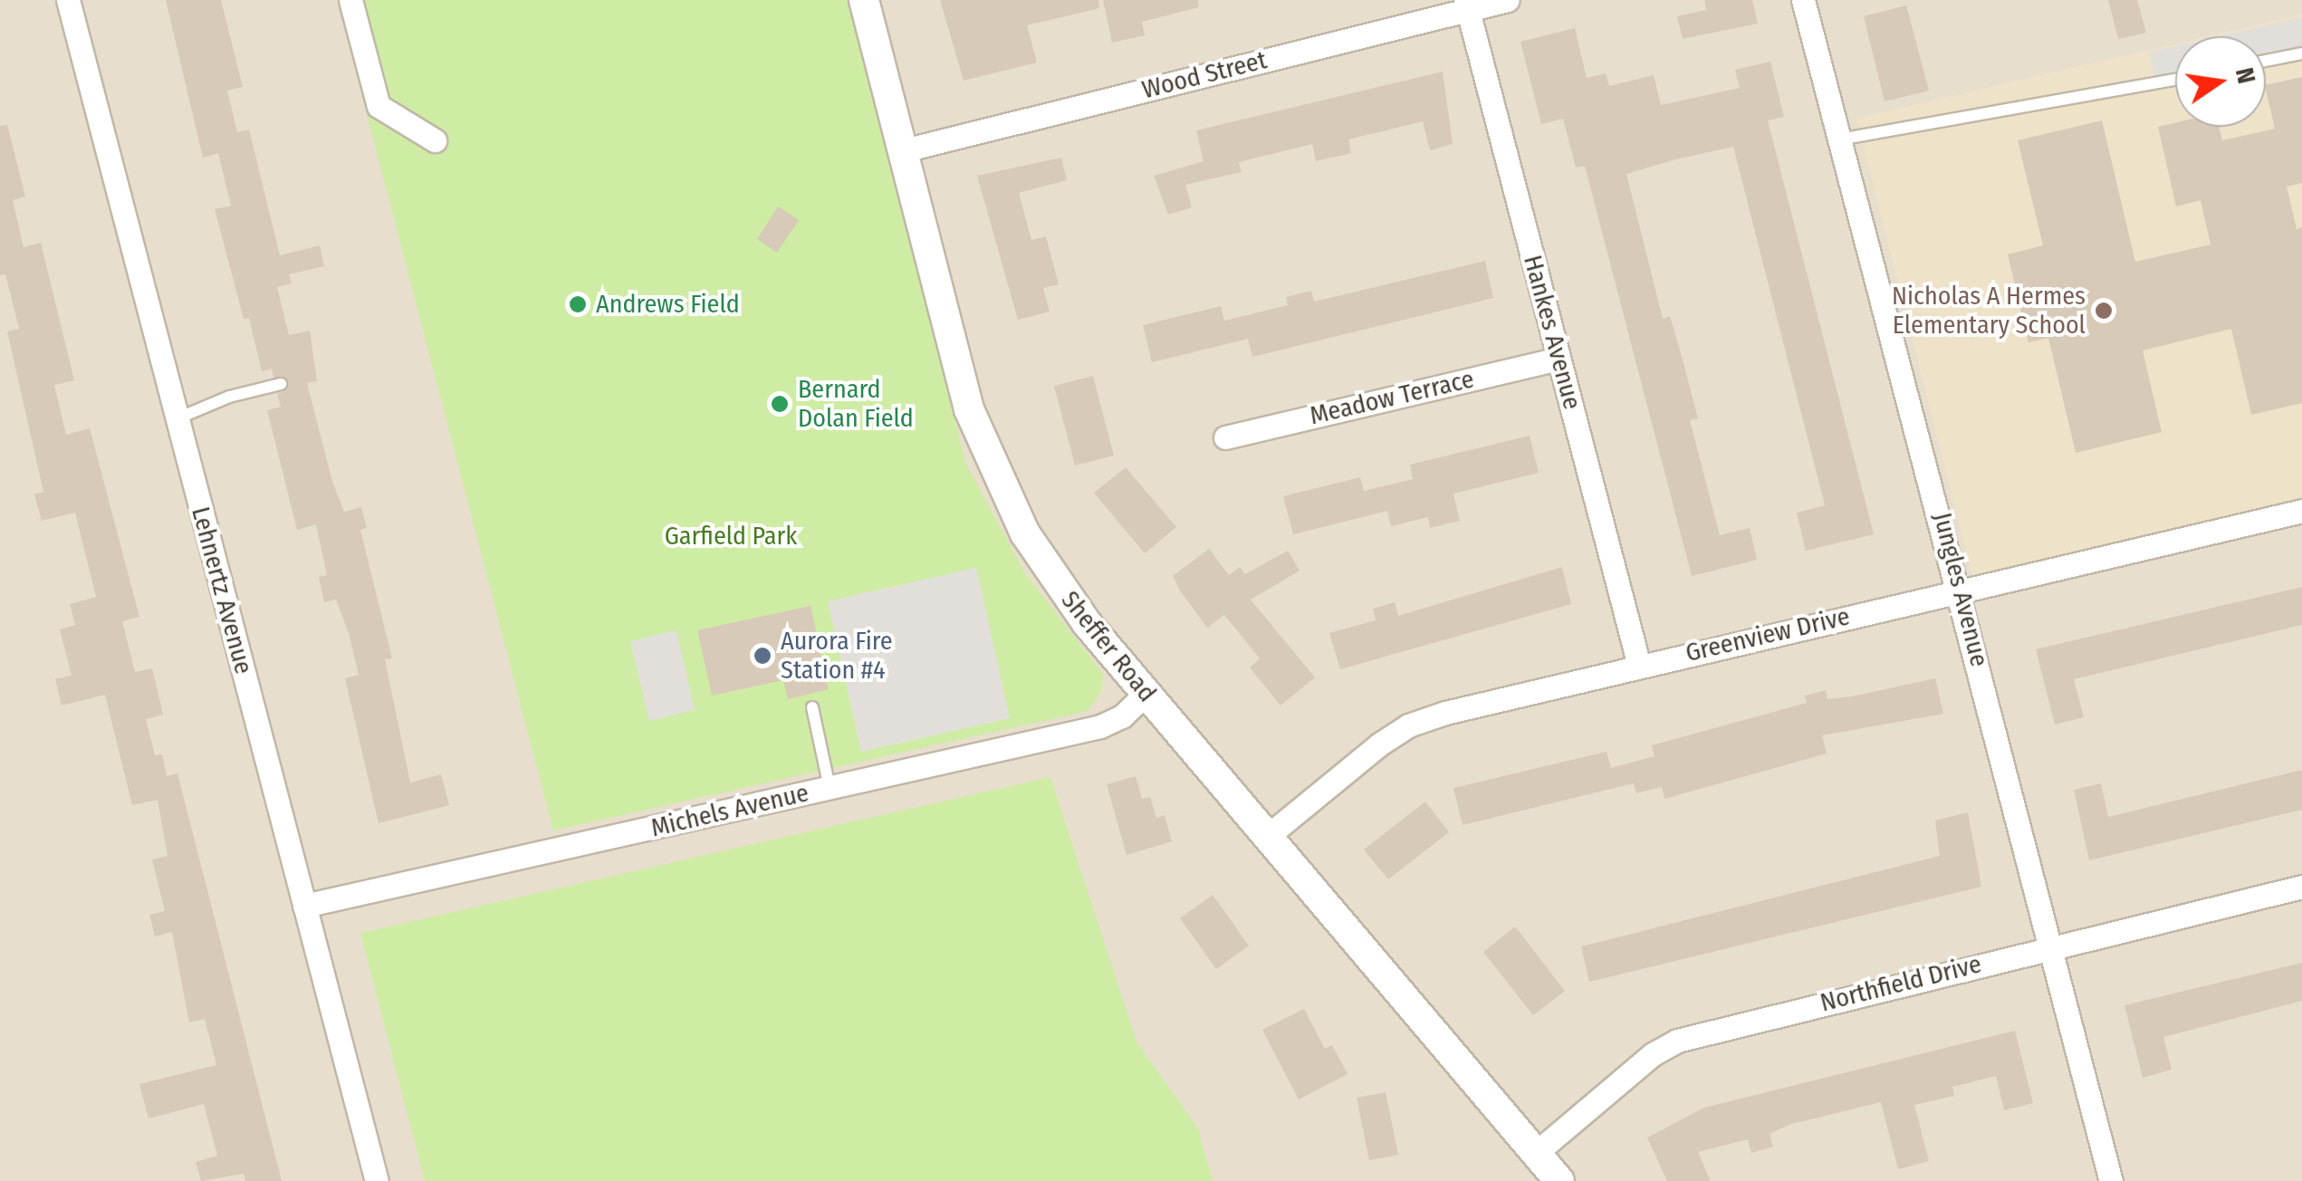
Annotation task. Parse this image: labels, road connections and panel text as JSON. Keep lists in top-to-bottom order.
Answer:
{
  "streets": {
    "street": [
      "Wood Street",
      "Hankes Avenue",
      "Meadow Terrace",
      "Jungles Avenue",
      "Lehnertz Avenue",
      "Greenview Drive",
      "Sheffer Road",
      "Michels Avenue",
      "Northfield Drive"
    ]
  },
  "crossings": [
    ["Wood Street", "Hankes Avenue"],
    ["Wood Street", "Sheffer Road"],
    ["Hankes Avenue", "Meadow Terrace"],
    ["Hankes Avenue", "Greenview Drive"],
    ["Jungles Avenue", "Greenview Drive"],
    ["Jungles Avenue", "Northfield Drive"],
    ["Lehnertz Avenue", "Michels Avenue"],
    ["Greenview Drive", "Sheffer Road"],
    ["Sheffer Road", "Michels Avenue"],
    ["Sheffer Road", "Northfield Drive"]
  ],
  "parks": ["Garfield Park"],
  "places": [
    "Andrews Field",
    "Nicholas A Hermes Elementary School",
    "Bernard Dolan Field",
    "Aurora Fire Station #4"
  ],
  "north": "right"
}
